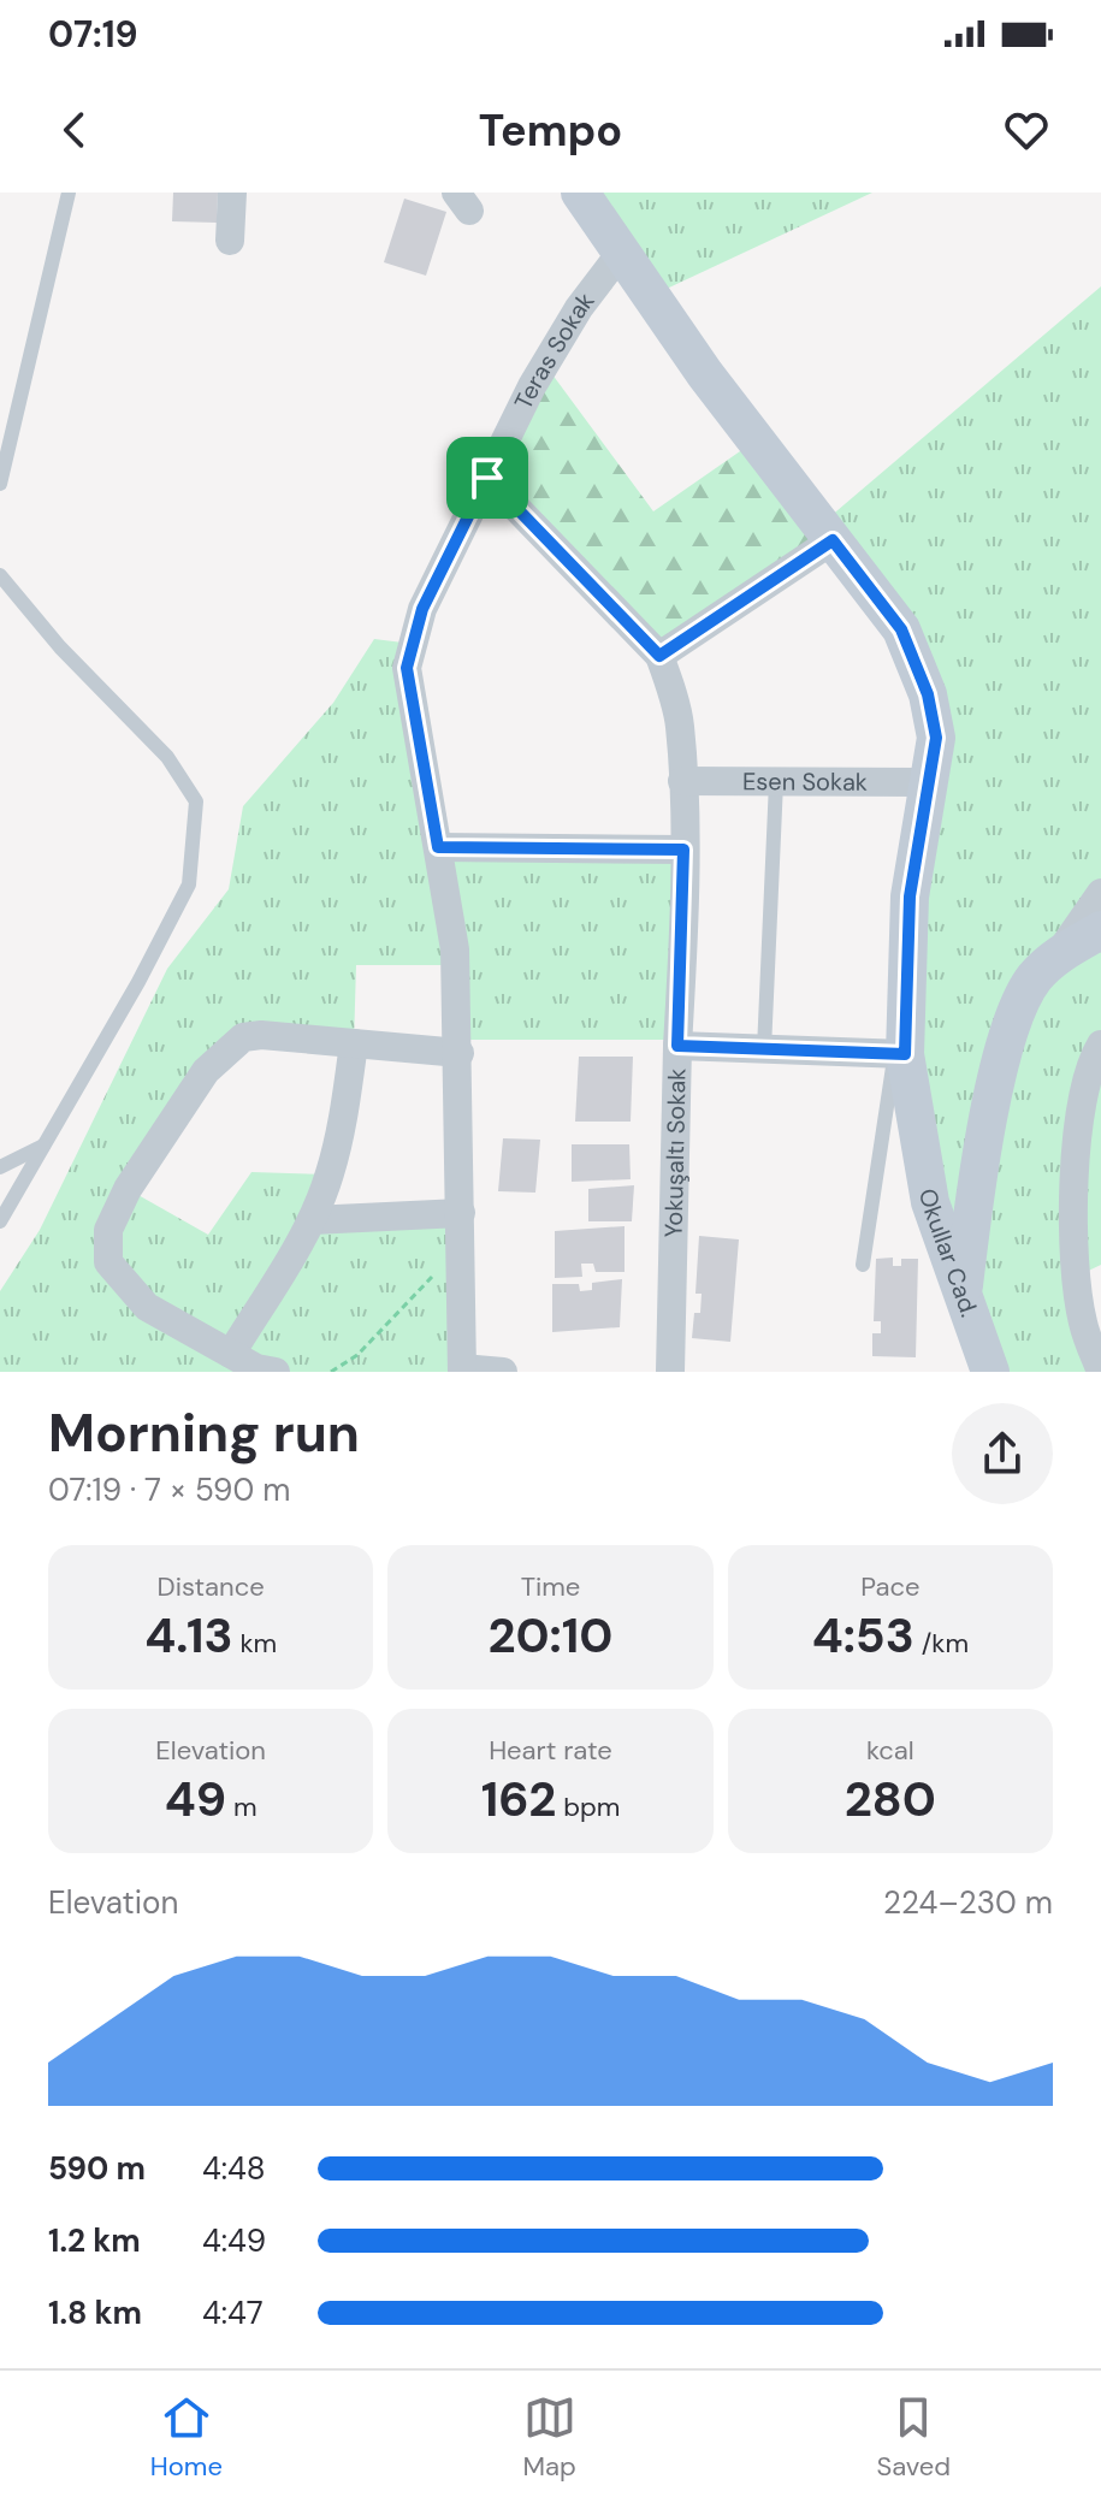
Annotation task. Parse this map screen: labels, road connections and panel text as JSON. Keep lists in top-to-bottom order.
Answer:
{
  "streets": {
    "main road": ["Okullar Cad."],
    "street": ["Teras Sokak", "Esen Sokak", "Yokuşaltı Sokak"]
  },
  "crossings": [
    ["Teras Sokak", "Okullar Cad."],
    ["Esen Sokak", "Okullar Cad."],
    ["Yokuşaltı Sokak", "Okullar Cad."]
  ],
  "page": {
    "status": "07:19",
    "header": "Tempo",
    "heading": ["Morning run", "07:19 · 7 × 590 m"],
    "stats": [
      ["Distance", "4.13 km"],
      ["Time", "20:10"],
      ["Pace", "4:53 /km"],
      ["Elevation", "49 m"],
      ["Heart rate", "162 bpm"],
      ["kcal", "280"]
    ],
    "chart": ["Elevation", "224–230 m"],
    "list": [
      {
        "name": "590 m",
        "note": "4:48"
      },
      {
        "name": "1.2 km",
        "note": "4:49"
      },
      {
        "name": "1.8 km",
        "note": "4:47"
      }
    ],
    "tabs": ["Home", "Map", "Saved"]
  }
}
